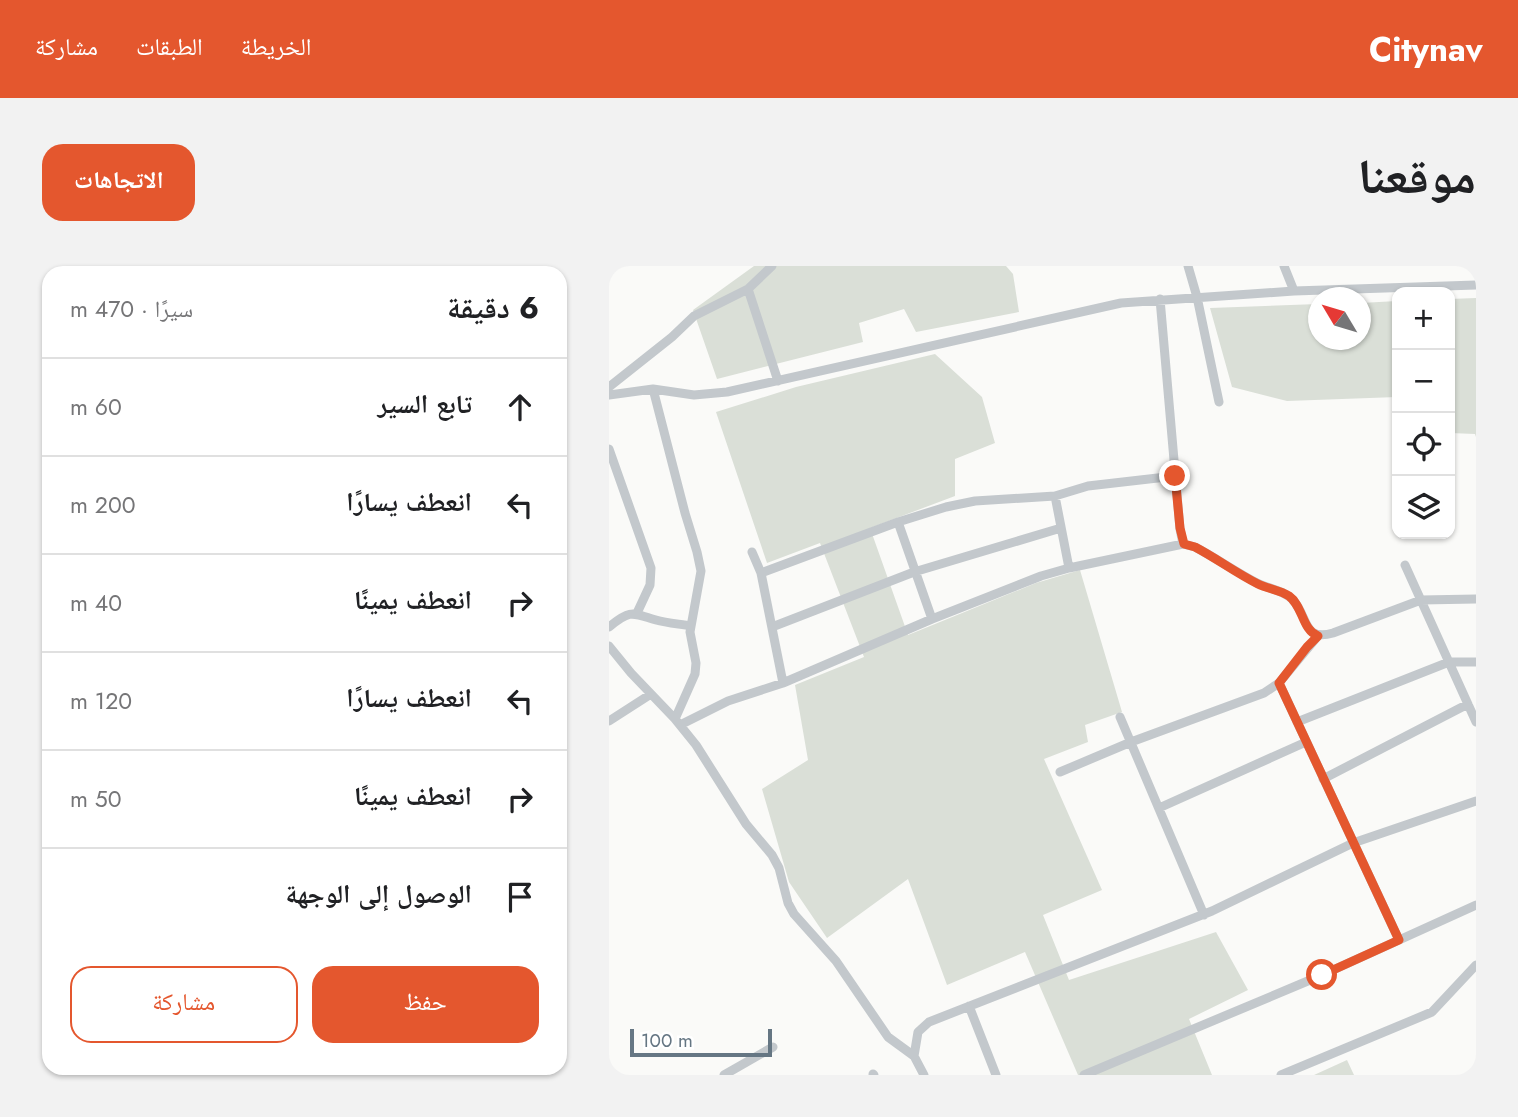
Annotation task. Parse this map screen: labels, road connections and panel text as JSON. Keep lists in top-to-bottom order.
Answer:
{
  "scale_bar": "100 m",
  "north": "top left",
  "page": {
    "header": "Citynav",
    "nav": ["الخريطة", "الطبقات", "مشاركة"],
    "title": "موقعنا",
    "buttons": [
      "الاتجاهات",
      ["حفظ", "مشاركة"]
    ],
    "heading": ["6 دقيقة", "سيرًا · 470 m"],
    "map_buttons": ["+", "−"],
    "list": [
      ["تابع السير", "60 m"],
      ["انعطف يسارًا", "200 m"],
      ["انعطف يمينًا", "40 m"],
      ["انعطف يسارًا", "120 m"],
      ["انعطف يمينًا", "50 m"],
      "الوصول إلى الوجهة"
    ],
    "scale": "100 m"
  }
}
